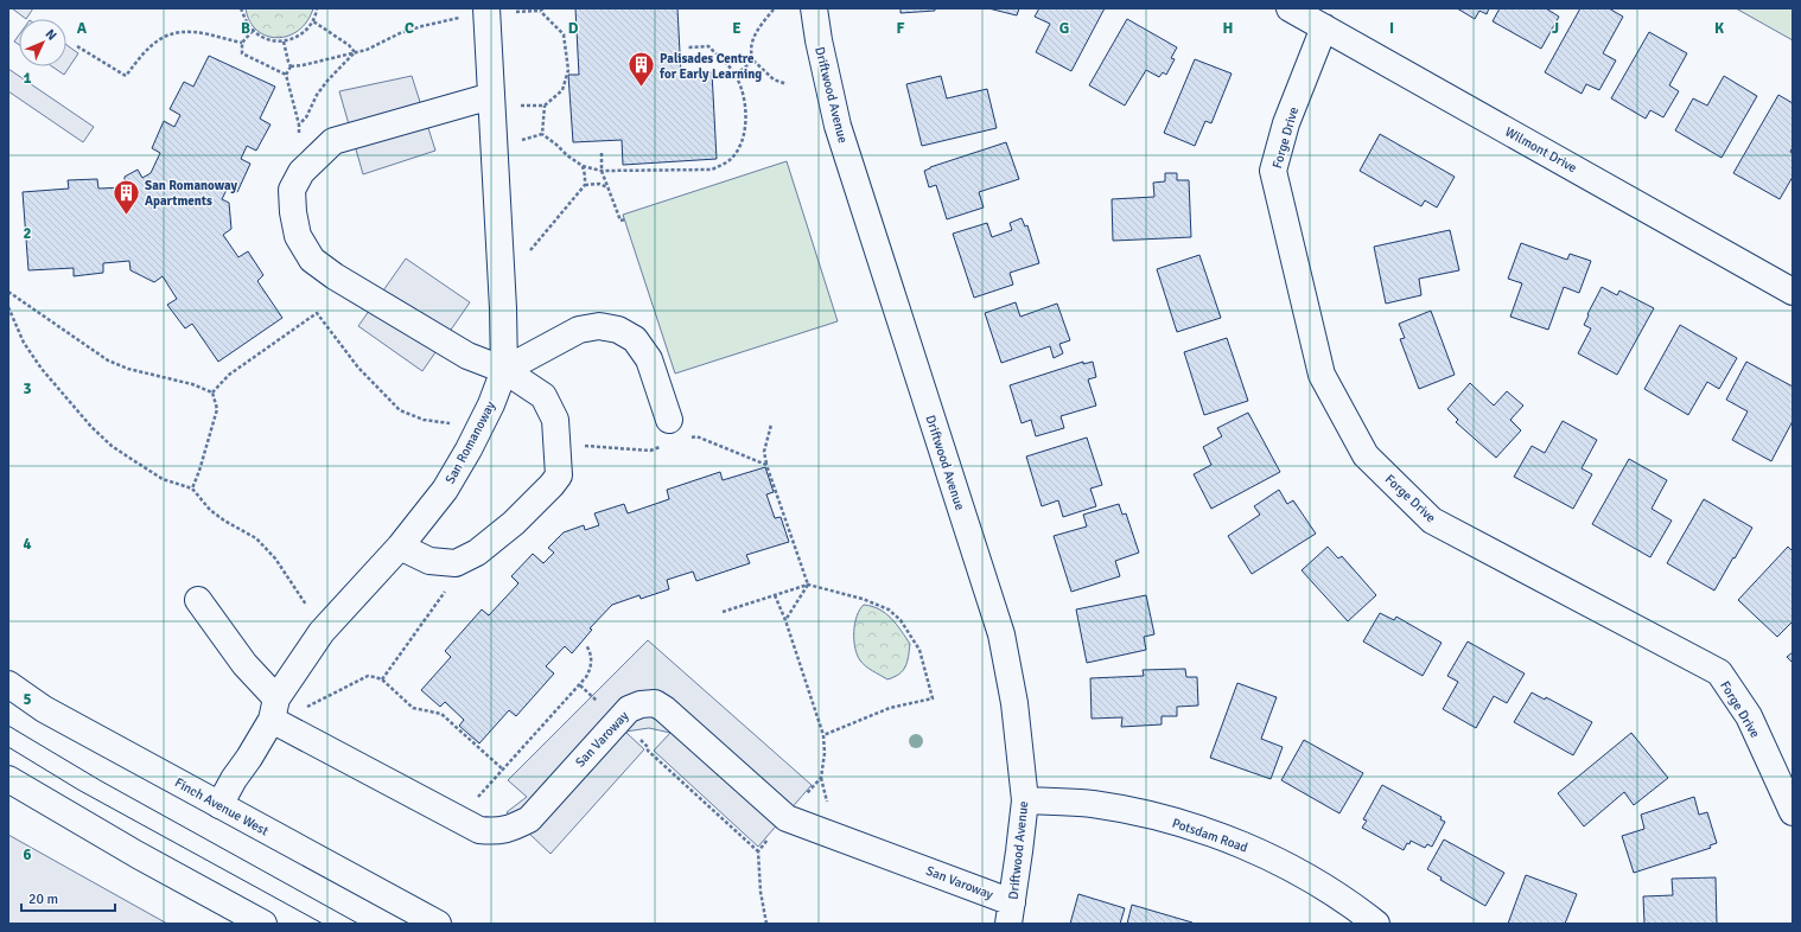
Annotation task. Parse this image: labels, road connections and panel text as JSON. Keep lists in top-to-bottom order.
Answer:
{
  "streets": {
    "street": [
      "Driftwood Avenue",
      "Forge Drive",
      "Wilmont Drive",
      "San Romanoway",
      "San Varoway",
      "Finch Avenue West",
      "Potsdam Road"
    ]
  },
  "crossings": [
    ["Driftwood Avenue", "San Varoway"],
    ["Driftwood Avenue", "Potsdam Road"],
    ["Forge Drive", "Wilmont Drive"],
    ["San Romanoway", "San Varoway"],
    ["San Romanoway", "Finch Avenue West"]
  ],
  "places": {
    "building": ["Palisades Centre for Early Learning", "San Romanoway Apartments"]
  },
  "scale_bar": "20 m",
  "north": "top right",
  "grid": {
    "columns": [
      "A",
      "B",
      "C",
      "D",
      "E",
      "F",
      "G",
      "H",
      "I",
      "J",
      "K"
    ],
    "rows": [
      "1",
      "2",
      "3",
      "4",
      "5",
      "6"
    ]
  }
}
